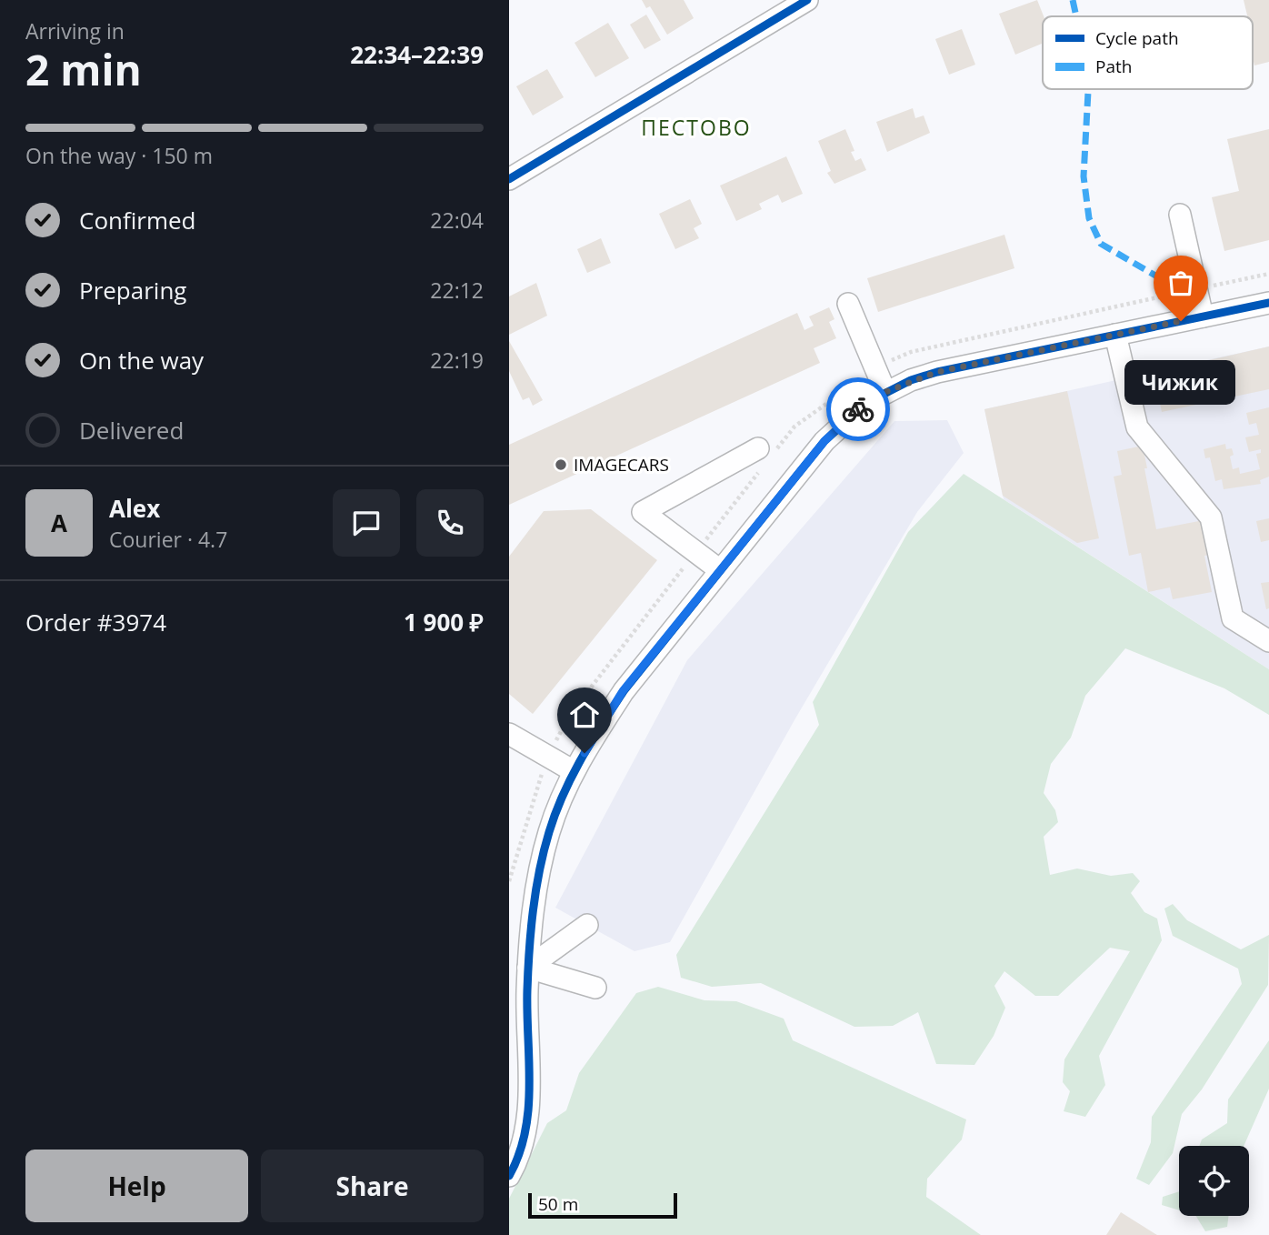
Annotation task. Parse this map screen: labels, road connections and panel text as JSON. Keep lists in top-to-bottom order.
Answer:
{
  "districts": ["ПЕСТОВО"],
  "places": ["Чижик", "IMAGECARS"],
  "legend": ["Cycle path", "Path"],
  "scale_bar": "50 m",
  "page": {
    "heading": ["2 min", "Arriving in", "22:34–22:39"],
    "panel": [
      "Alex",
      "Courier · 4.7",
      "Order #3974",
      "1 900 ₽"
    ],
    "bar": "On the way · 150 m",
    "list": [
      ["Confirmed", "22:04"],
      ["Preparing", "22:12"],
      ["On the way", "22:19"],
      "Delivered"
    ],
    "bubble": "Чижик",
    "round": "A",
    "buttons": ["Help", "Share"],
    "scale": "50 m"
  }
}
